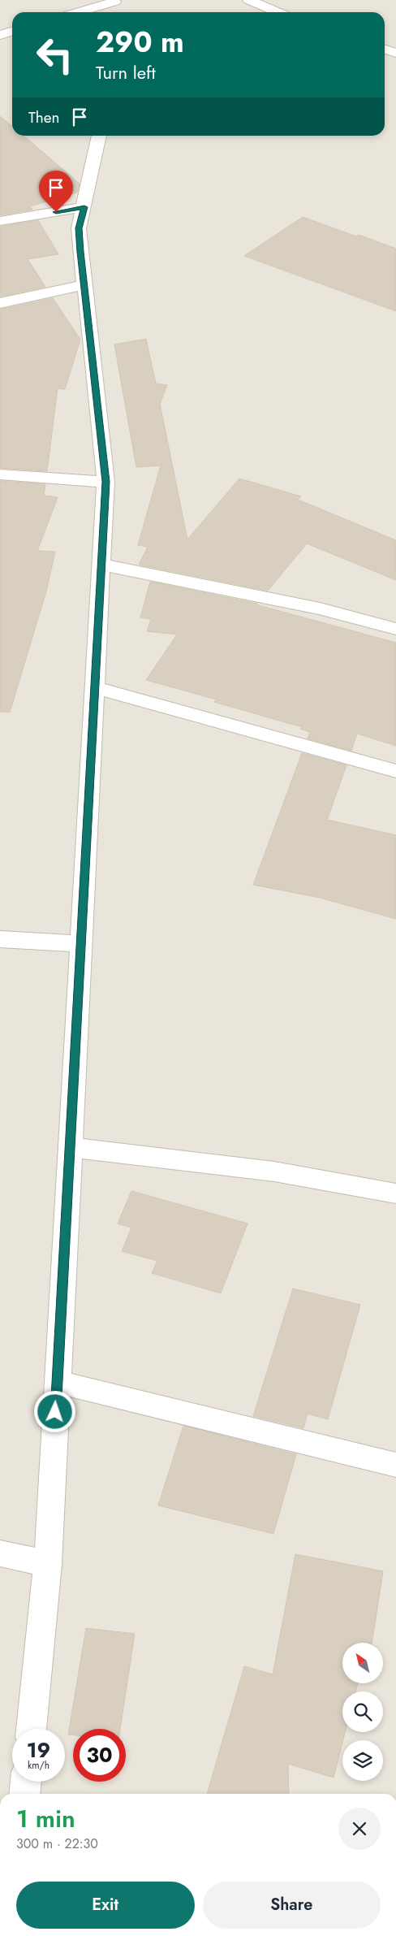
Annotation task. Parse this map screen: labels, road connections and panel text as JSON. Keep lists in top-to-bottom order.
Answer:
{
  "north": "top left",
  "page": {
    "turn": ["290 m", "Turn left"],
    "then": "Then",
    "speed": "19 km/h",
    "limit": "30",
    "heading": ["1 min", "300 m · 22:30"],
    "buttons": ["Exit", "Share"]
  }
}
